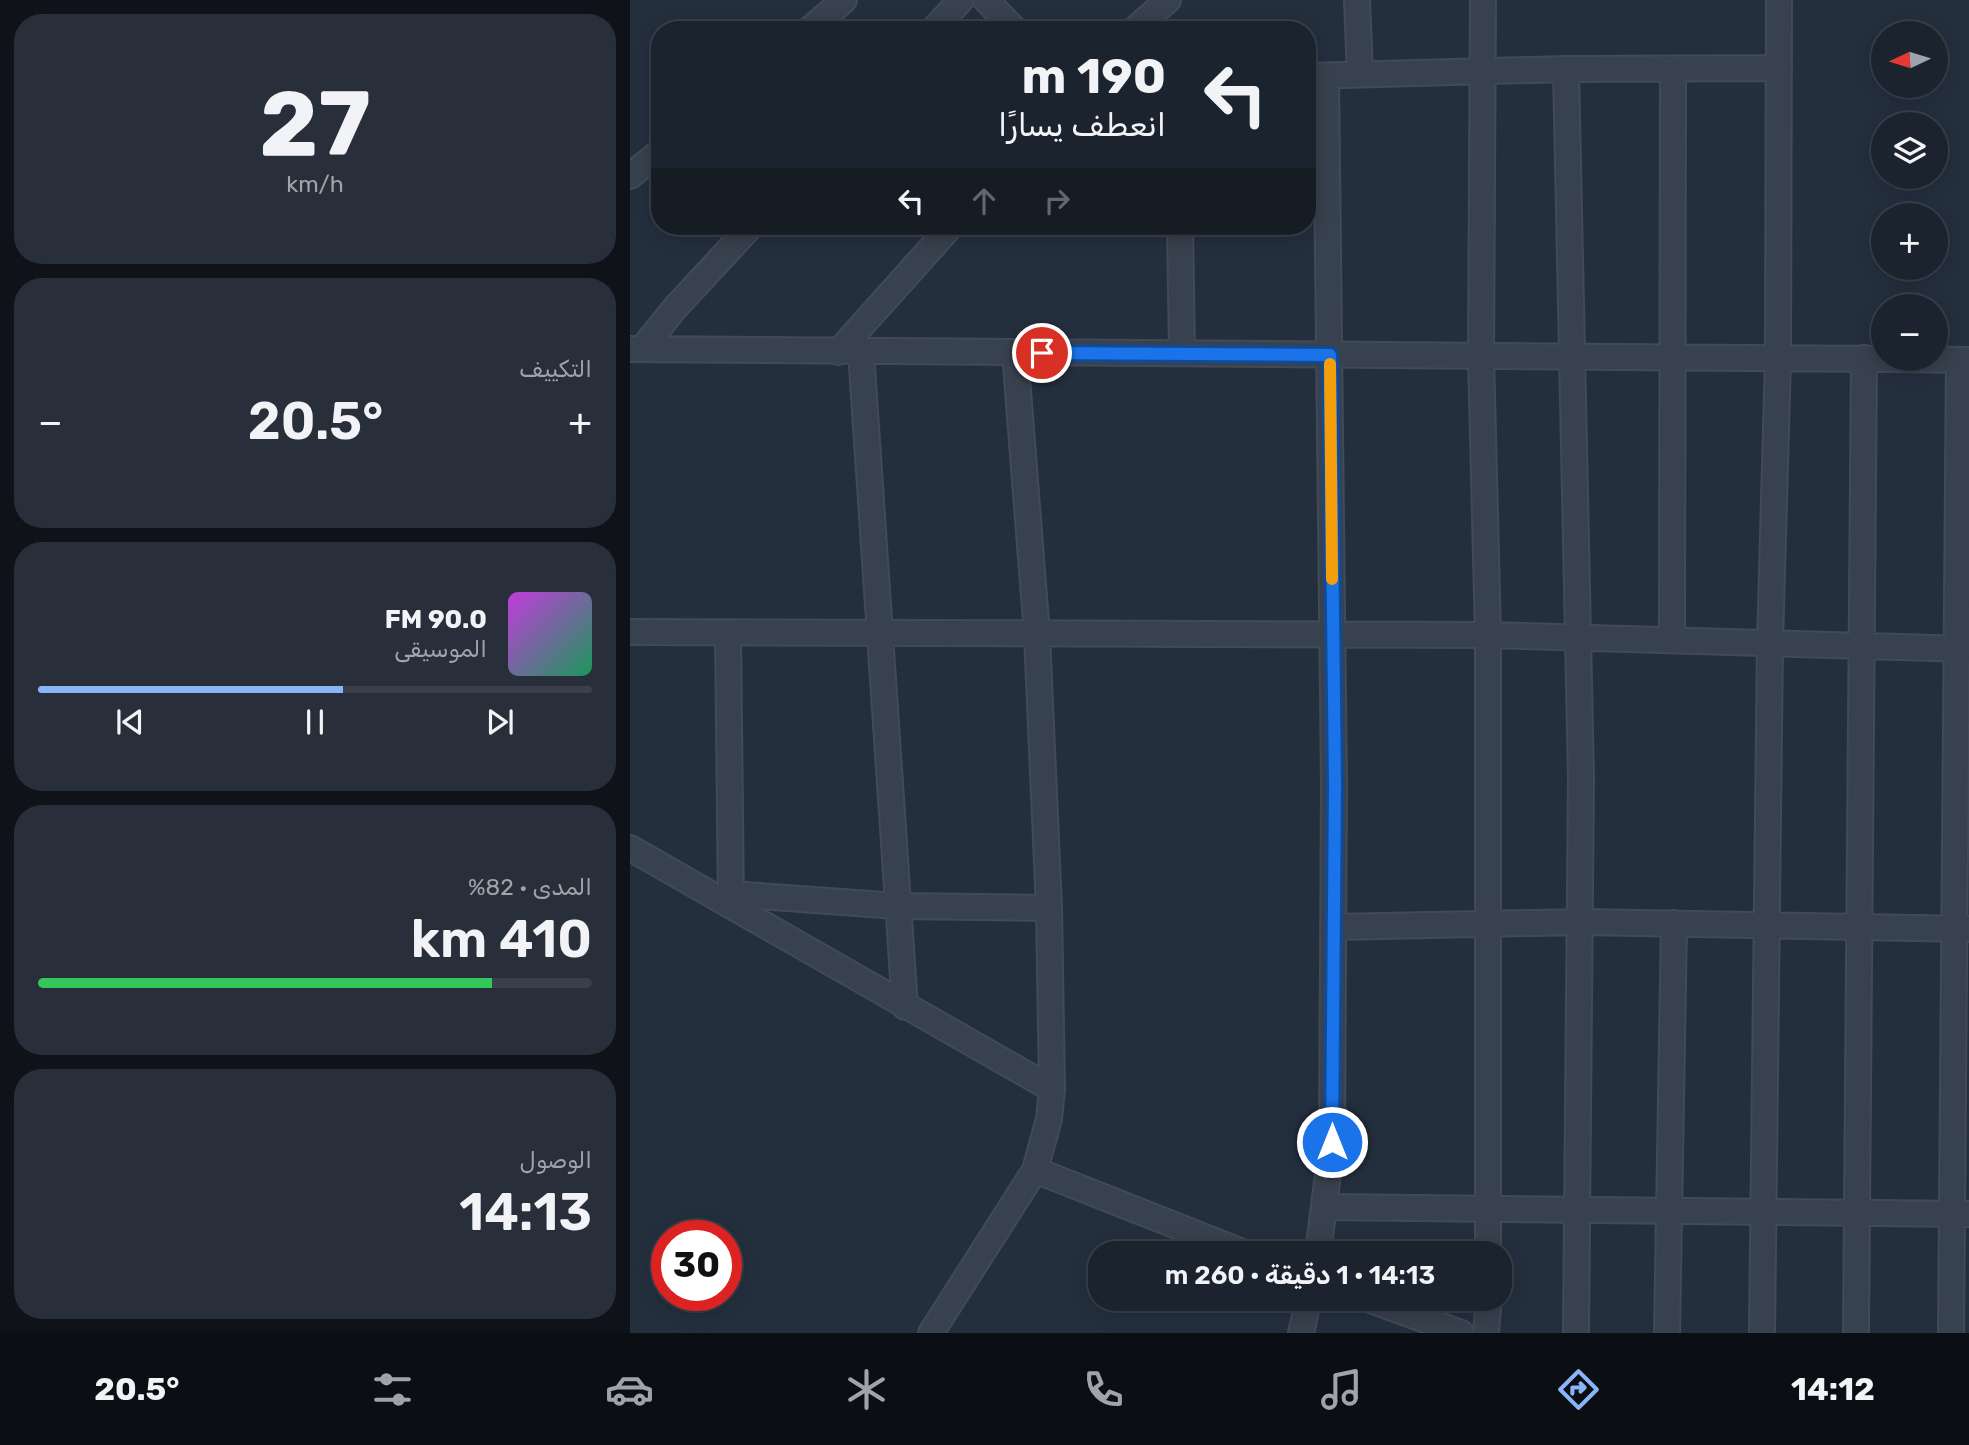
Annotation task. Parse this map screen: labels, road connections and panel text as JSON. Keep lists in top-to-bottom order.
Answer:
{
  "north": "left",
  "page": {
    "tile": [
      ["27", "km/h"],
      "التكييف",
      ["المدى · 82%", "410 km"],
      ["الوصول", "14:13"]
    ],
    "map_buttons": ["+", "−"],
    "turn": ["190 m", "انعطف يسارًا"],
    "heat": ["−", "20.5°", "+"],
    "song": ["90.0 FM", "الموسيقى"],
    "limit": "30",
    "trip": "14:13 · 1 دقيقة · 260 m",
    "tabs": ["14:12", "20.5°"]
  }
}
